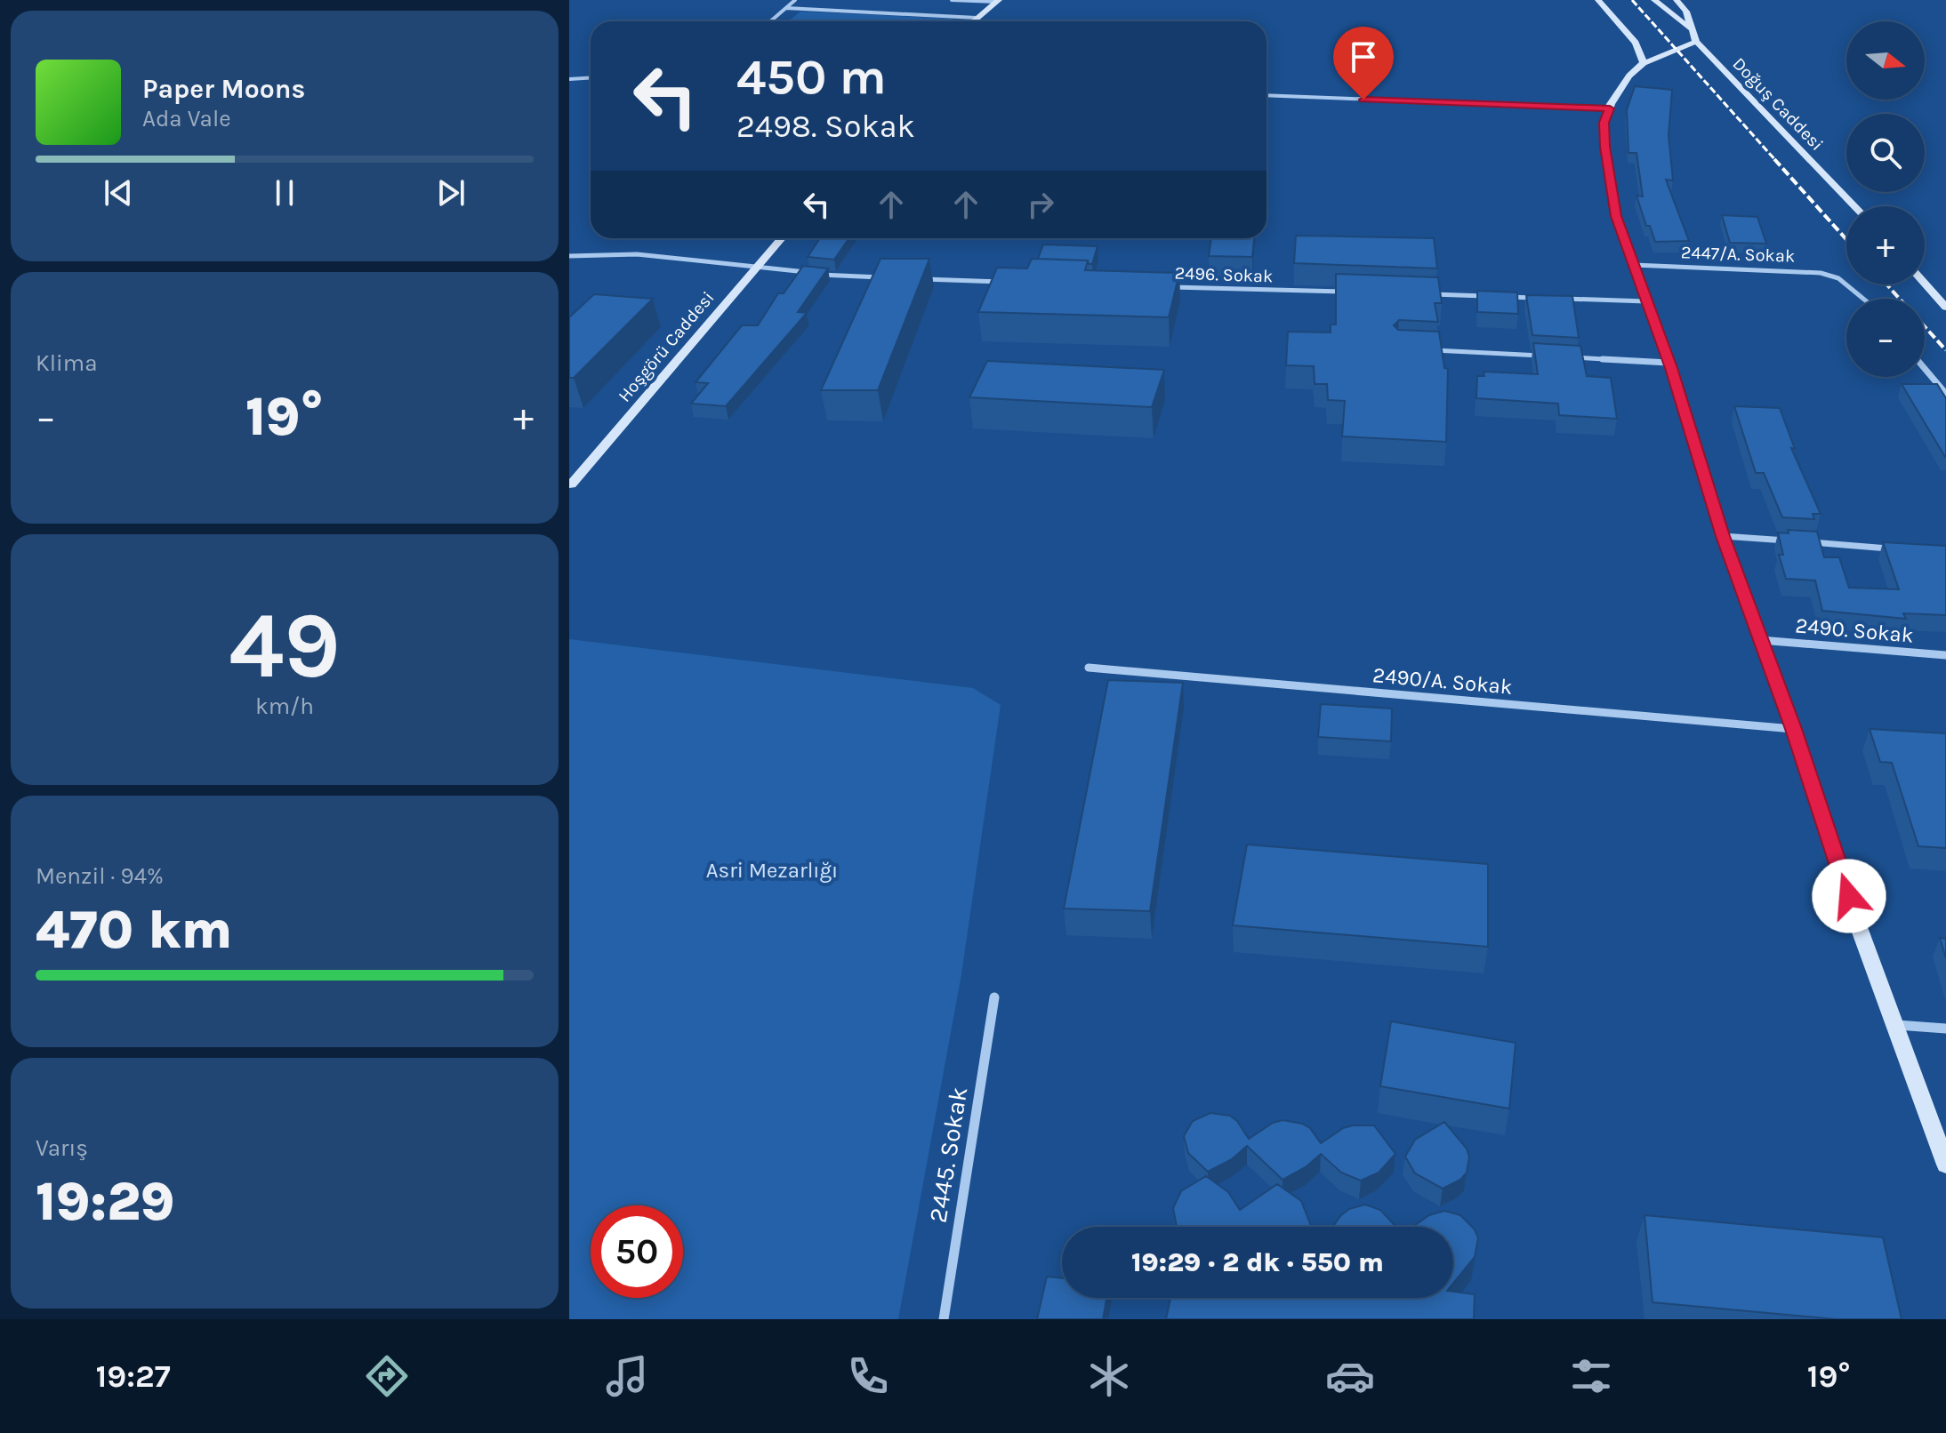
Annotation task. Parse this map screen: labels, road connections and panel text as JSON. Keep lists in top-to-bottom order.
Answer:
{
  "streets": {
    "main road": ["Doğuş Caddesi", "Hoşgörü Caddesi"],
    "street": [
      "2447/A. Sokak",
      "2496. Sokak",
      "2490. Sokak",
      "2490/A. Sokak",
      "2445. Sokak"
    ]
  },
  "parks": ["Asri Mezarlığı"],
  "north": "right",
  "page": {
    "map_buttons": ["+", "−"],
    "turn": ["450 m", "2498. Sokak"],
    "song": ["Paper Moons", "Ada Vale"],
    "tile": [
      "Klima",
      ["49", "km/h"],
      ["Menzil · 94%", "470 km"],
      ["Varış", "19:29"]
    ],
    "heat": ["−", "19°", "+"],
    "limit": "50",
    "trip": "19:29 · 2 dk · 550 m",
    "tabs": ["19:27", "19°"]
  }
}
